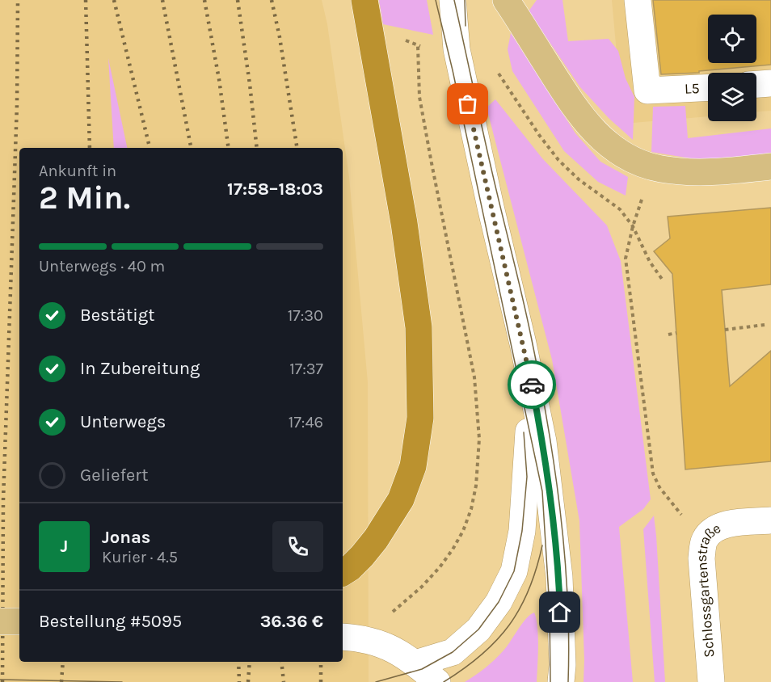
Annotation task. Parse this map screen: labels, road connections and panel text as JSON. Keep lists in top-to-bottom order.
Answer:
{
  "streets": {
    "street": ["L5", "Schlossgartenstraße"]
  },
  "page": {
    "heading": ["2 Min.", "Ankunft in", "17:58–18:03"],
    "panel": [
      "Jonas",
      "Kurier · 4.5",
      "Bestellung #5095",
      "36.36 €"
    ],
    "bar": "Unterwegs · 40 m",
    "list": [
      ["Bestätigt", "17:30"],
      ["In Zubereitung", "17:37"],
      ["Unterwegs", "17:46"],
      "Geliefert"
    ],
    "round": "J"
  }
}
